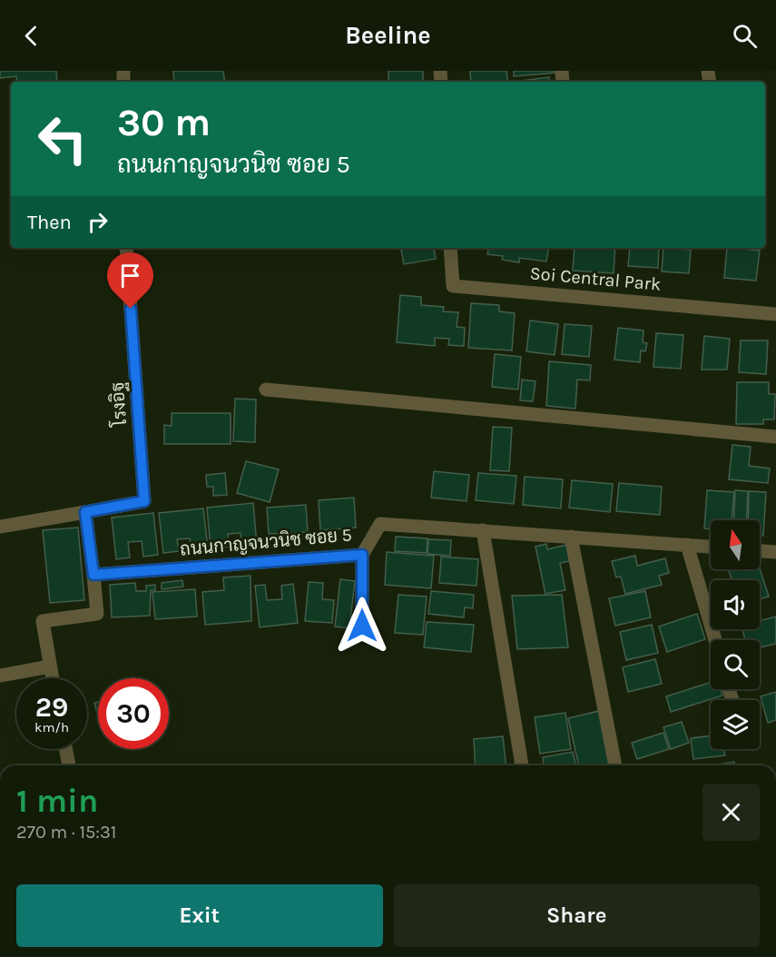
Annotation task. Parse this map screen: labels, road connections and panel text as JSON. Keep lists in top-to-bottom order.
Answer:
{
  "streets": {
    "street": ["Soi Central Park", "โรงอิฐ", "ถนนกาญจนวนิช ซอย 5"]
  },
  "north": "top",
  "page": {
    "header": "Beeline",
    "turn": ["30 m", "ถนนกาญจนวนิช ซอย 5"],
    "then": "Then",
    "speed": "29 km/h",
    "limit": "30",
    "heading": ["1 min", "270 m · 15:31"],
    "buttons": ["Exit", "Share"]
  }
}
